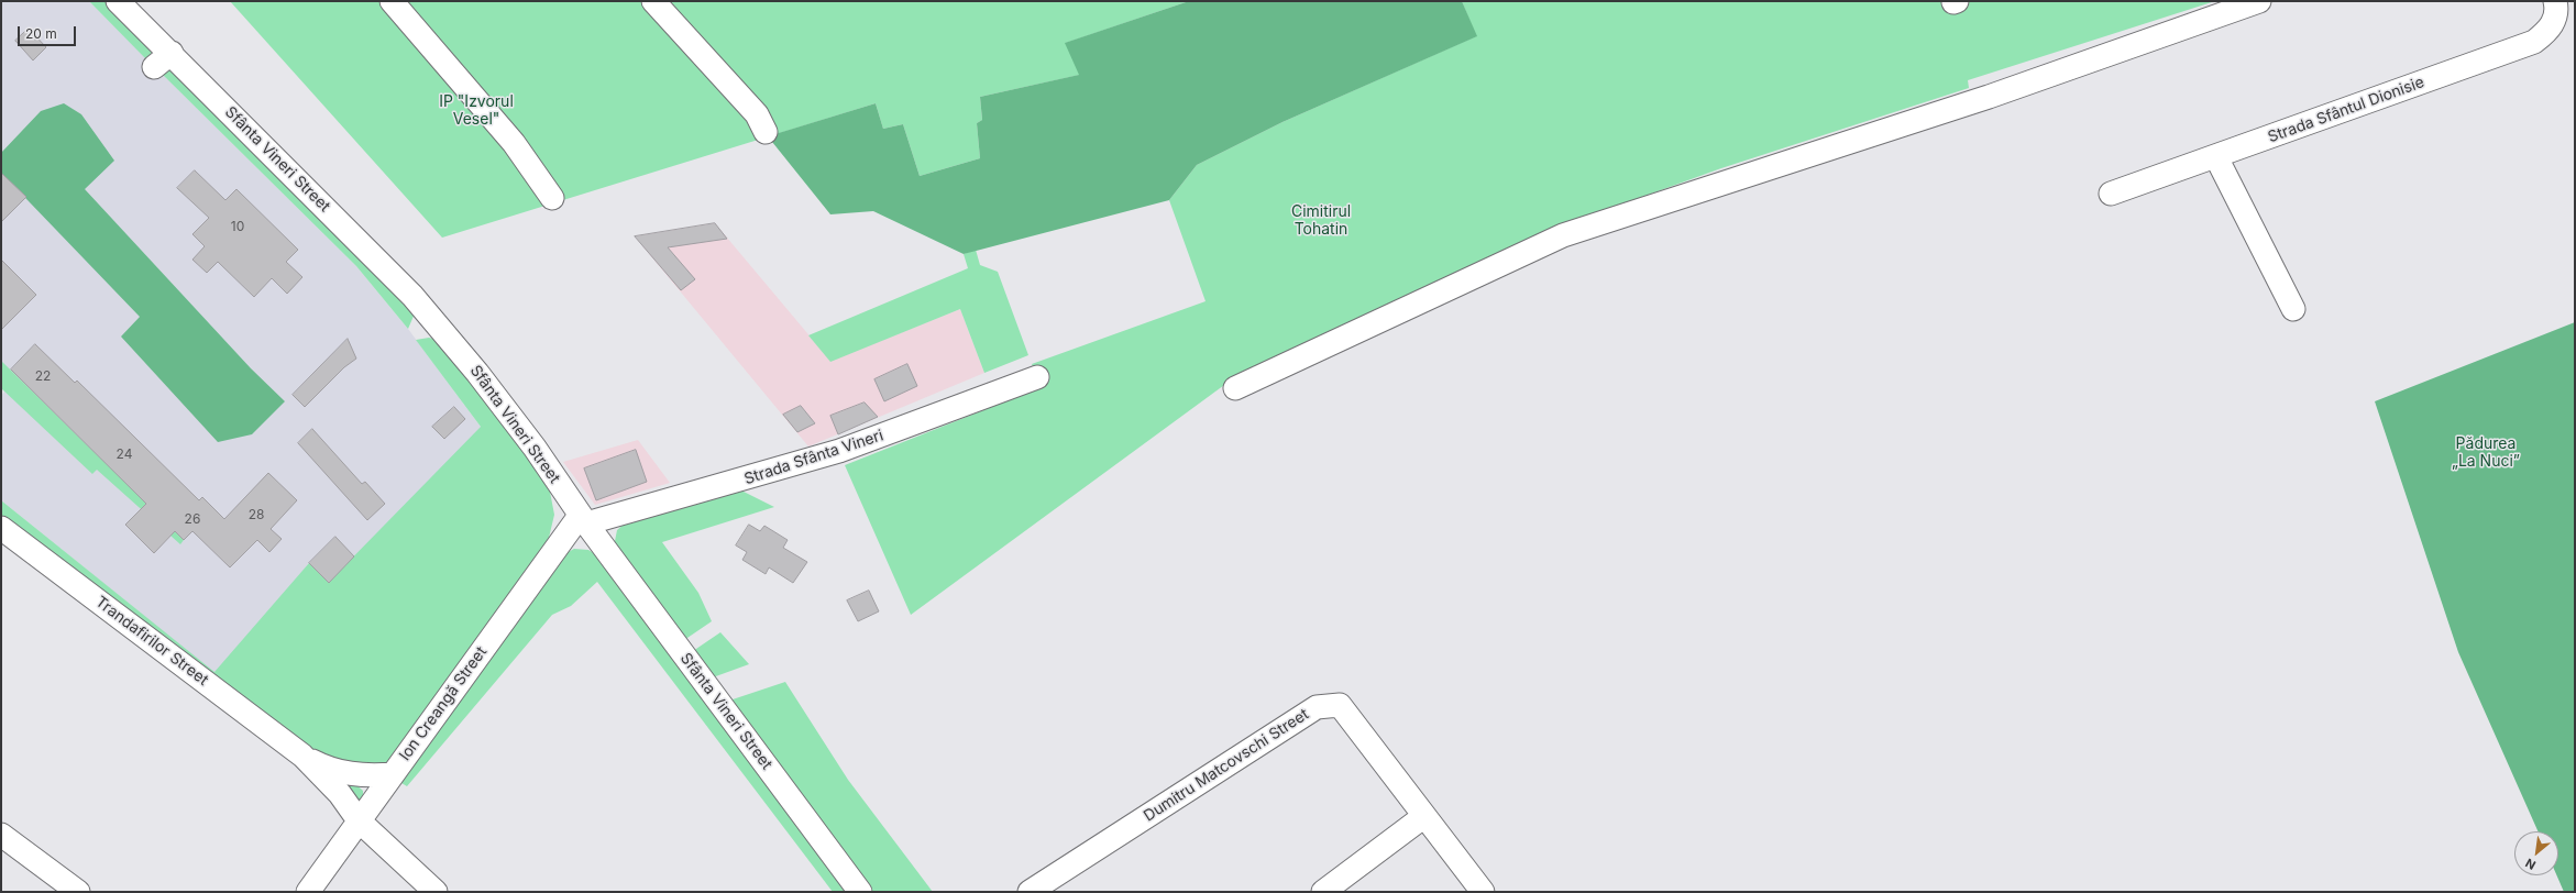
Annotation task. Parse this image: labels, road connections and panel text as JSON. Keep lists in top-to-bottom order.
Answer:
{
  "streets": {
    "street": [
      "Strada Sfântul Dionisie",
      "Sfânta Vineri Street",
      "Strada Sfânta Vineri",
      "Trandafirilor Street",
      "Ion Creangă Street",
      "Dumitru Matcovschi Street"
    ]
  },
  "crossings": [
    ["Sfânta Vineri Street", "Strada Sfânta Vineri"],
    ["Sfânta Vineri Street", "Ion Creangă Street"],
    ["Strada Sfânta Vineri", "Ion Creangă Street"]
  ],
  "parks": ["IP \"Izvorul Vesel\"", "Cimitirul Tohatin", "Pădurea „La Nuci”"],
  "house_numbers": [
    "10",
    "22",
    "24",
    "28",
    "26"
  ],
  "scale_bar": "20 m",
  "north": "bottom left"
}
